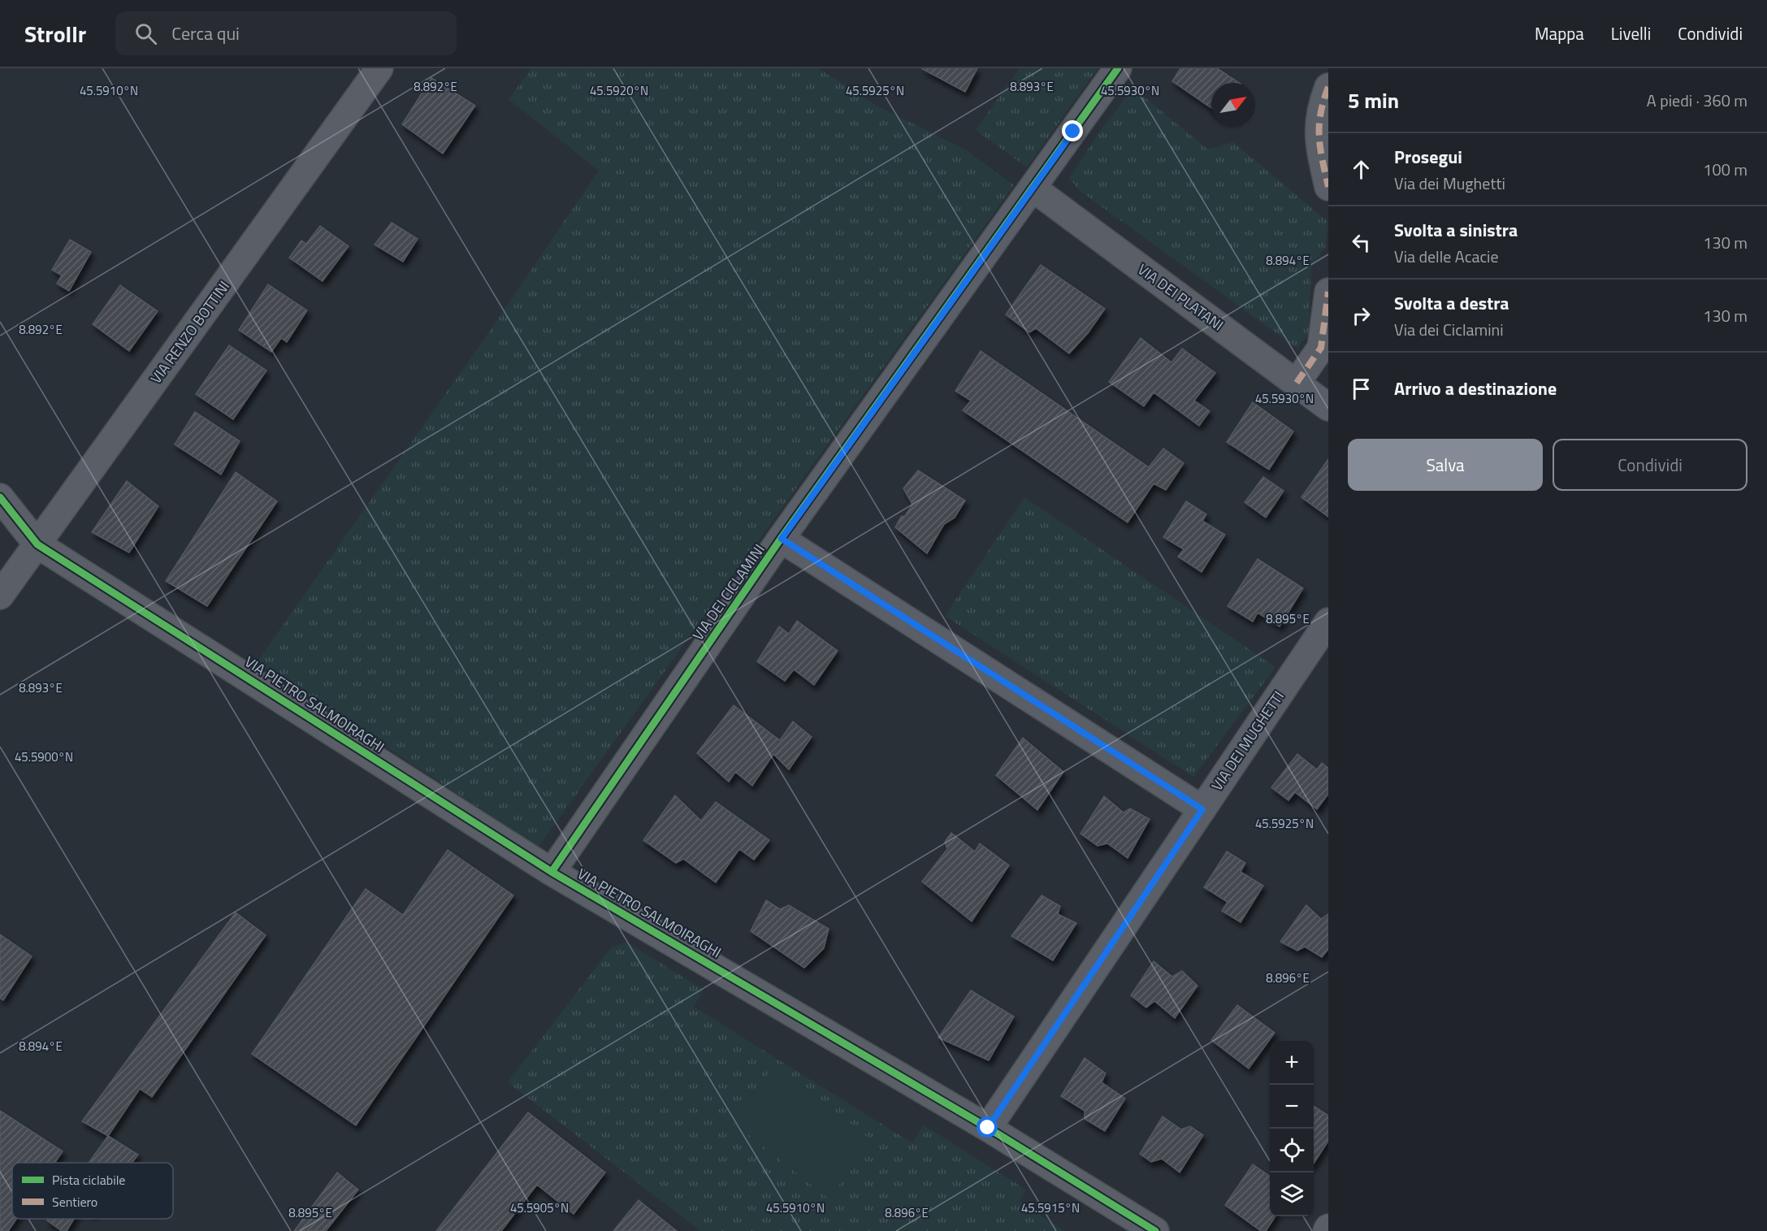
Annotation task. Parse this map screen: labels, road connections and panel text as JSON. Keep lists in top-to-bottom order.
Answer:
{
  "streets": {
    "street": [
      "VIA DEI PLATANI",
      "VIA RENZO BOTTINI",
      "VIA DEI CICLAMINI",
      "VIA PIETRO SALMOIRAGHI",
      "VIA DEI MUGHETTI"
    ]
  },
  "crossings": [
    ["VIA DEI PLATANI", "VIA DEI CICLAMINI"],
    ["VIA RENZO BOTTINI", "VIA PIETRO SALMOIRAGHI"],
    ["VIA DEI CICLAMINI", "VIA PIETRO SALMOIRAGHI"],
    ["VIA PIETRO SALMOIRAGHI", "VIA DEI MUGHETTI"]
  ],
  "legend": ["Pista ciclabile", "Sentiero"],
  "north": "top right",
  "page": {
    "header": "Strollr",
    "search": "Cerca qui",
    "nav": ["Mappa", "Livelli", "Condividi"],
    "heading": ["5 min", "A piedi · 360 m"],
    "list": [
      ["Prosegui", "Via dei Mughetti", "100 m"],
      ["Svolta a sinistra", "Via delle Acacie", "130 m"],
      ["Svolta a destra", "Via dei Ciclamini", "130 m"],
      "Arrivo a destinazione"
    ],
    "buttons": ["Salva", "Condividi"],
    "map_buttons": ["+", "−"]
  },
  "coordinates": [
    "8.892°E",
    "8.893°E",
    "45.5910°N",
    "45.5925°N",
    "45.5920°N",
    "45.5930°N",
    "8.894°E",
    "8.895°E",
    "45.5900°N",
    "8.896°E",
    "45.5905°N",
    "45.5915°N"
  ]
}
